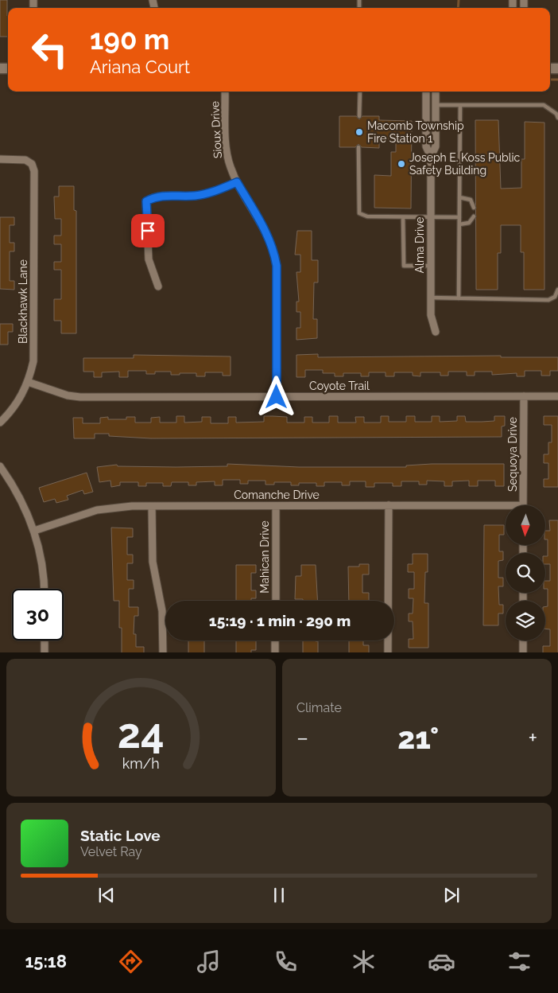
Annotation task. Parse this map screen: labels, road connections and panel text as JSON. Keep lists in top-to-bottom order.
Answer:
{
  "streets": {
    "street": [
      "Sioux Drive",
      "Alma Drive",
      "Blackhawk Lane",
      "Coyote Trail",
      "Sequoya Drive",
      "Comanche Drive",
      "Mahican Drive"
    ]
  },
  "crossings": [
    ["Sioux Drive", "Coyote Trail"],
    ["Blackhawk Lane", "Coyote Trail"],
    ["Coyote Trail", "Sequoya Drive"],
    ["Comanche Drive", "Mahican Drive"]
  ],
  "places": ["Macomb Township Fire Station 1", "Joseph E. Koss Public Safety Building"],
  "north": "bottom",
  "page": {
    "turn": ["190 m", "Ariana Court"],
    "limit": "30",
    "trip": "15:19 · 1 min · 290 m",
    "tile": "Climate",
    "heat": ["−", "21°", "+"],
    "song": ["Static Love", "Velvet Ray"],
    "tabs": "15:18",
    "gauge": ["24", "km/h"]
  }
}
